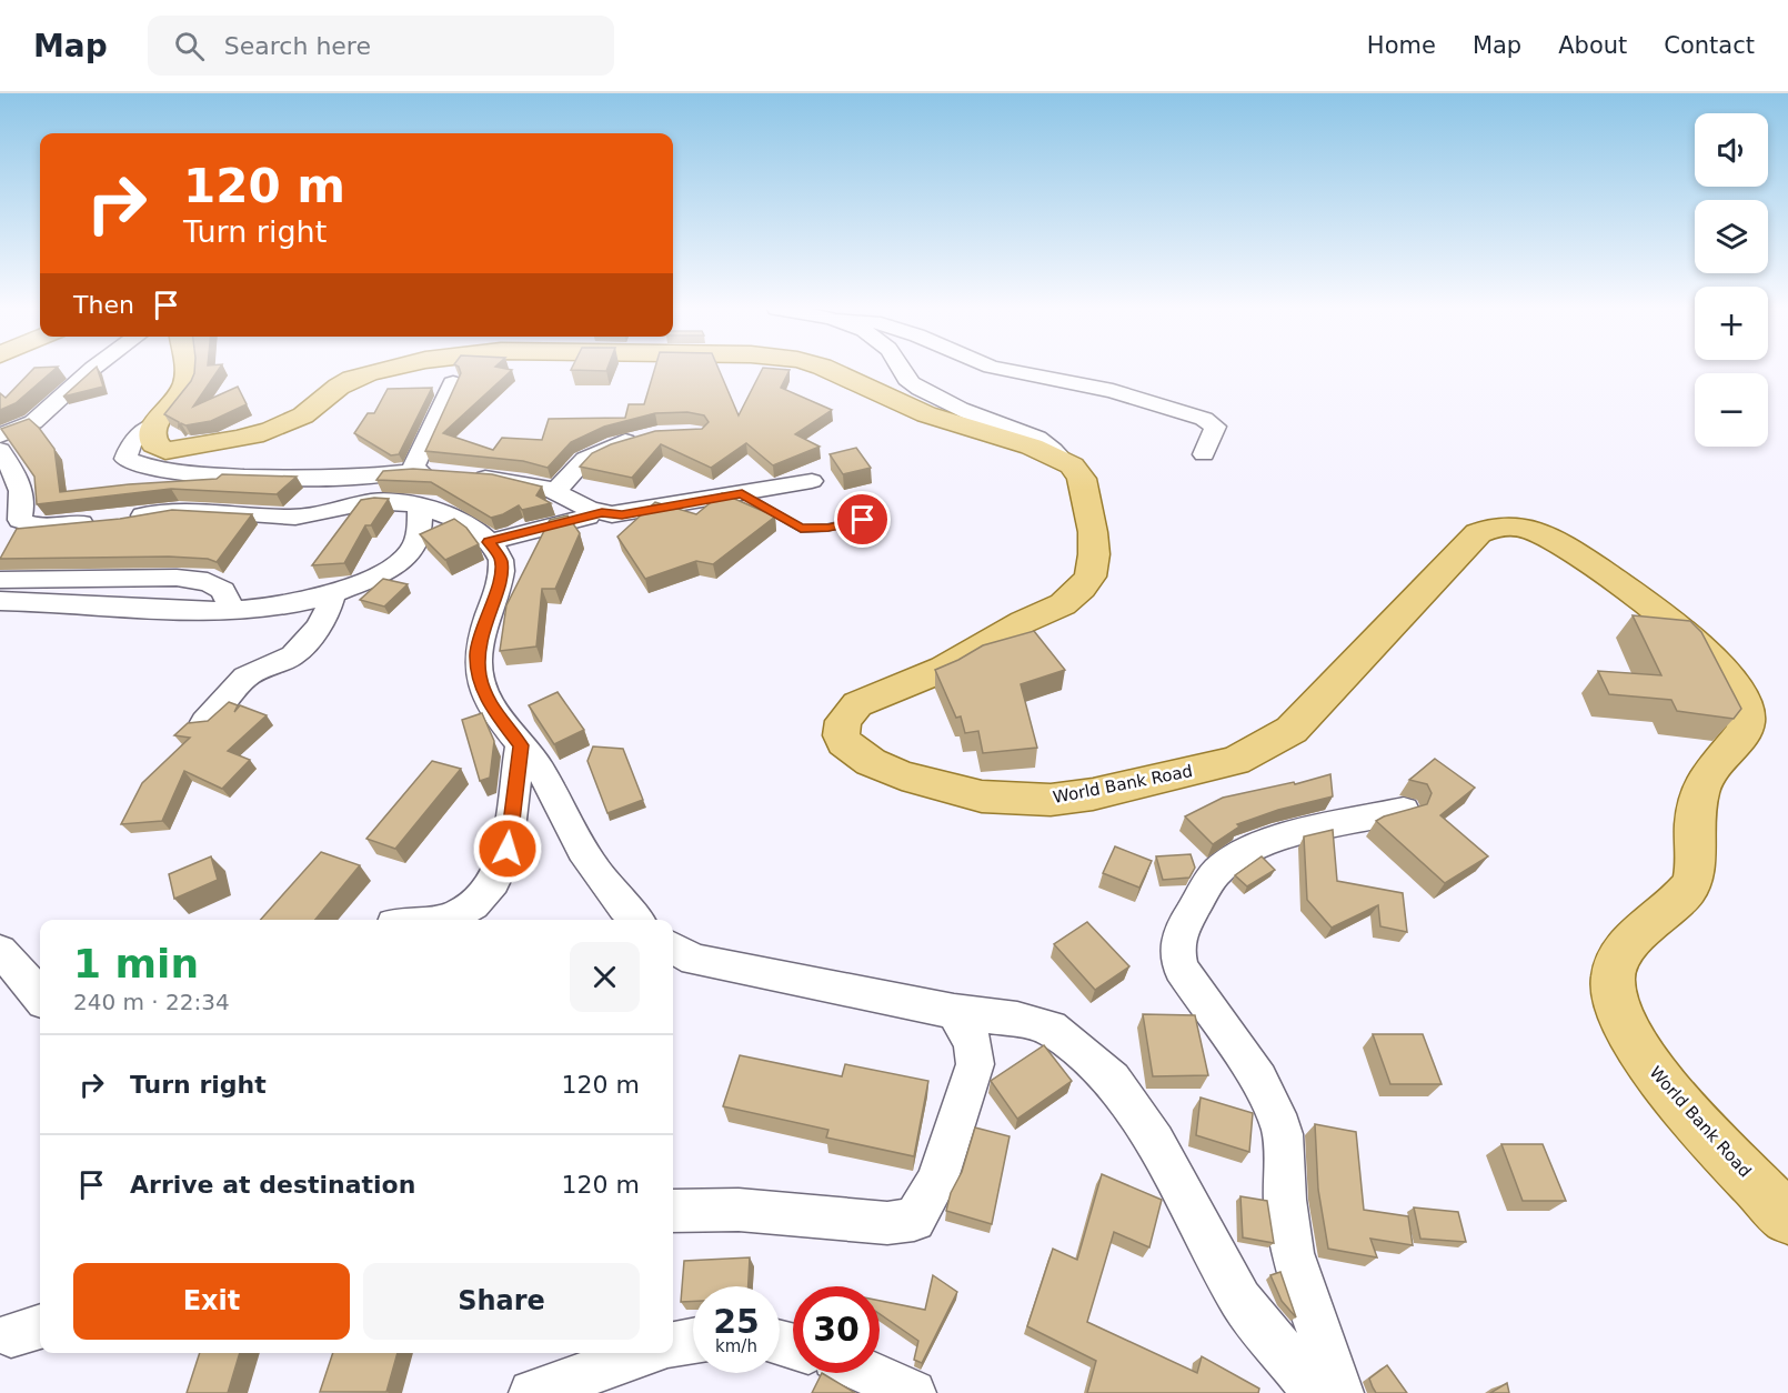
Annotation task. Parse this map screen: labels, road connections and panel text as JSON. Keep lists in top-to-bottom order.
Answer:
{
  "streets": {
    "main road": ["World Bank Road"]
  },
  "page": {
    "header": "Map",
    "search": "Search here",
    "nav": [
      "Home",
      "Map",
      "About",
      "Contact"
    ],
    "map_buttons": ["+", "−"],
    "turn": ["120 m", "Turn right"],
    "then": "Then",
    "heading": ["1 min", "240 m · 22:34"],
    "list": [
      {
        "name": "Turn right",
        "value": "120 m"
      },
      {
        "name": "Arrive at destination",
        "value": "120 m"
      }
    ],
    "buttons": ["Exit", "Share"],
    "speed": "25 km/h",
    "limit": "30"
  }
}
